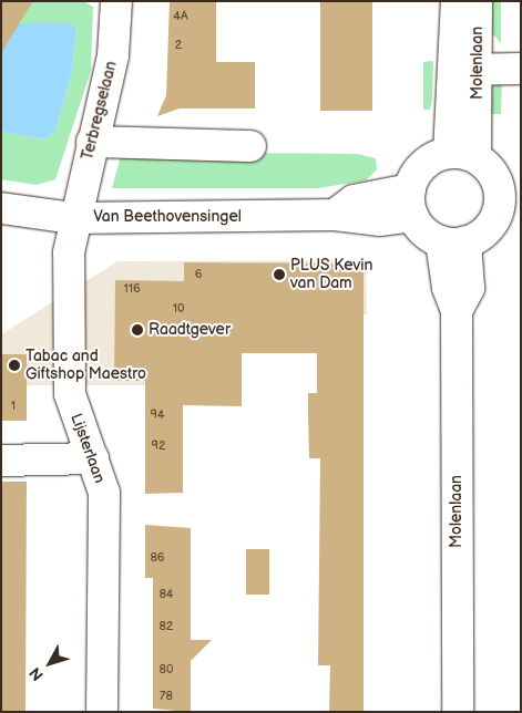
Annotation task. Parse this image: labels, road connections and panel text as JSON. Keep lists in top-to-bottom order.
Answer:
{
  "streets": {
    "street": [
      "Molenlaan",
      "Terbregselaan",
      "Van Beethovensingel",
      "Lijsterlaan"
    ]
  },
  "crossings": [
    ["Molenlaan", "Van Beethovensingel"],
    ["Terbregselaan", "Van Beethovensingel"],
    ["Terbregselaan", "Lijsterlaan"],
    ["Van Beethovensingel", "Lijsterlaan"]
  ],
  "places": ["PLUS Kevin van Dam", "Raadtgever", "Tabac and Giftshop Maestro"],
  "house_numbers": [
    "4A",
    "2",
    "6",
    "116",
    "10",
    "1",
    "94",
    "92",
    "86",
    "84",
    "82",
    "80",
    "78"
  ],
  "north": "bottom left"
}
